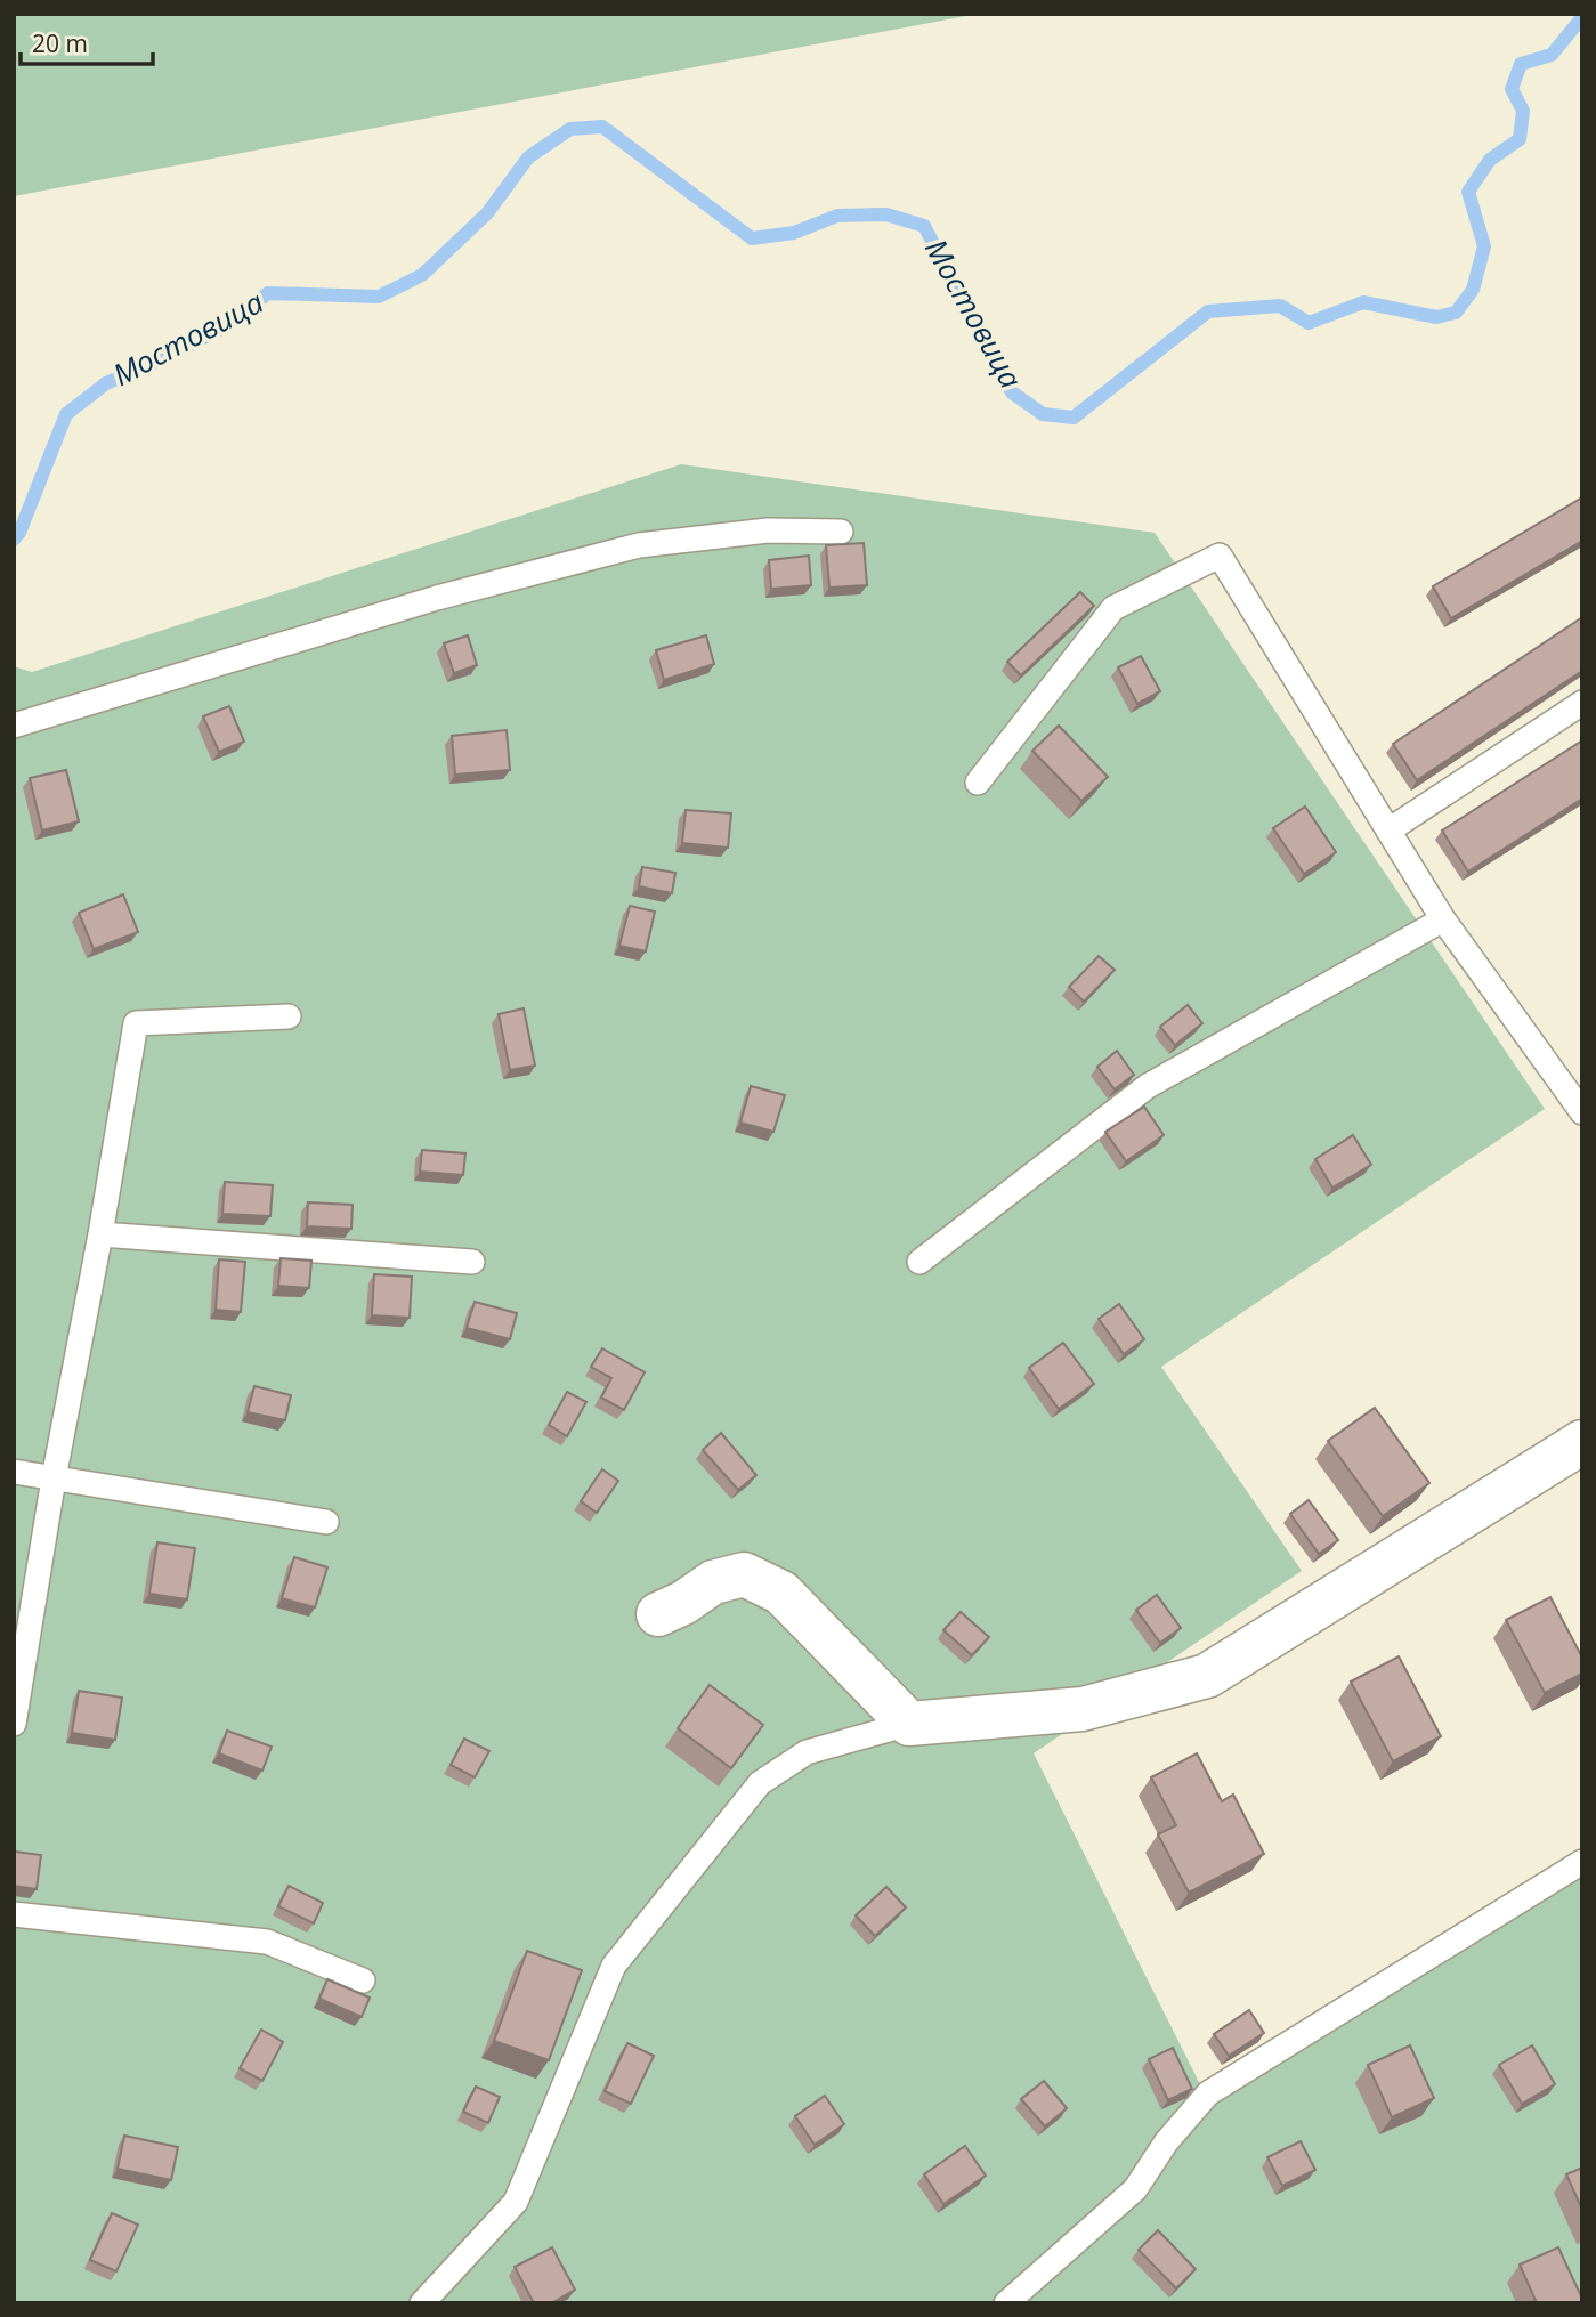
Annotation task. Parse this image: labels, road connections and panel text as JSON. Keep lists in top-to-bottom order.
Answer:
{
  "water": ["Мостовица"],
  "scale_bar": "20 m"
}
